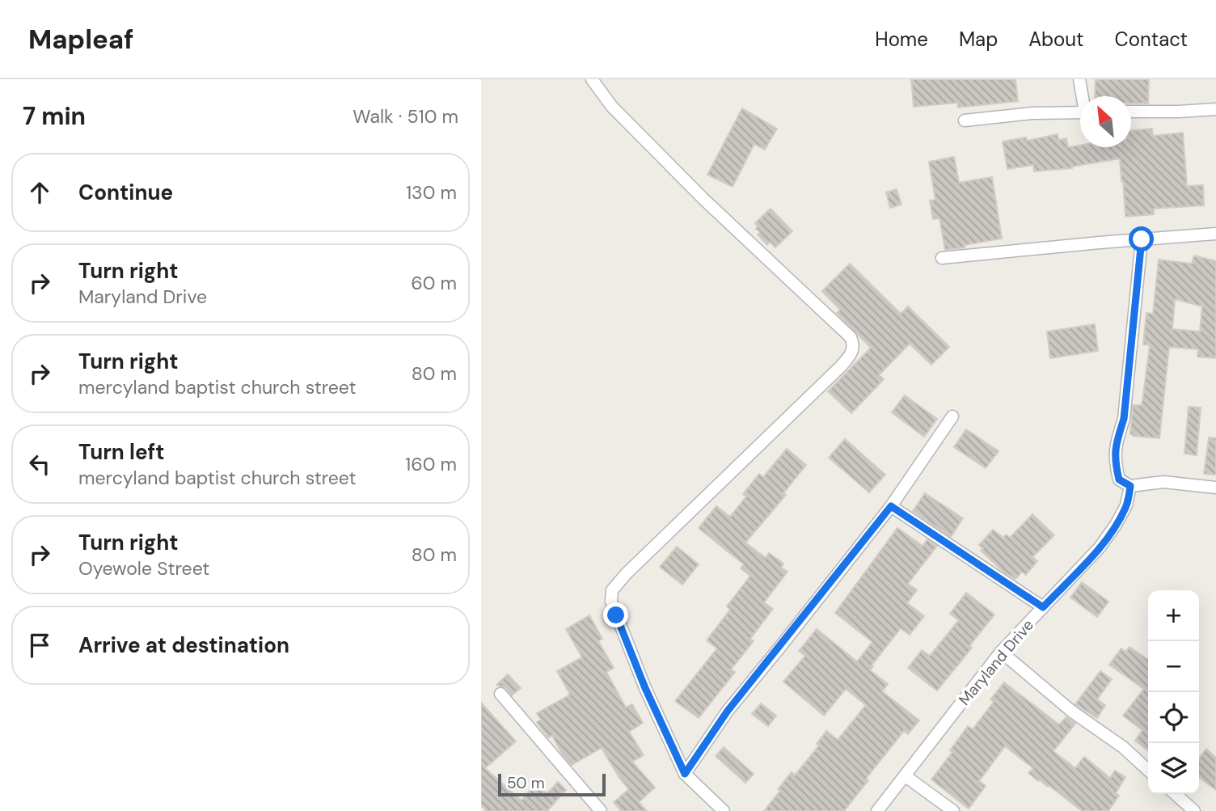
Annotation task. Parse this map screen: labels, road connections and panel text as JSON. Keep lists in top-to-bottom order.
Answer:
{
  "streets": {
    "street": ["Maryland Drive"]
  },
  "scale_bar": "50 m",
  "north": "top left",
  "page": {
    "header": "Mapleaf",
    "nav": [
      "Home",
      "Map",
      "About",
      "Contact"
    ],
    "heading": ["7 min", "Walk · 510 m"],
    "list": [
      ["Continue", "130 m"],
      ["Turn right", "Maryland Drive", "60 m"],
      ["Turn right", "mercyland baptist church street", "80 m"],
      ["Turn left", "mercyland baptist church street", "160 m"],
      ["Turn right", "Oyewole Street", "80 m"],
      "Arrive at destination"
    ],
    "map_buttons": ["+", "−"],
    "scale": "50 m"
  }
}
